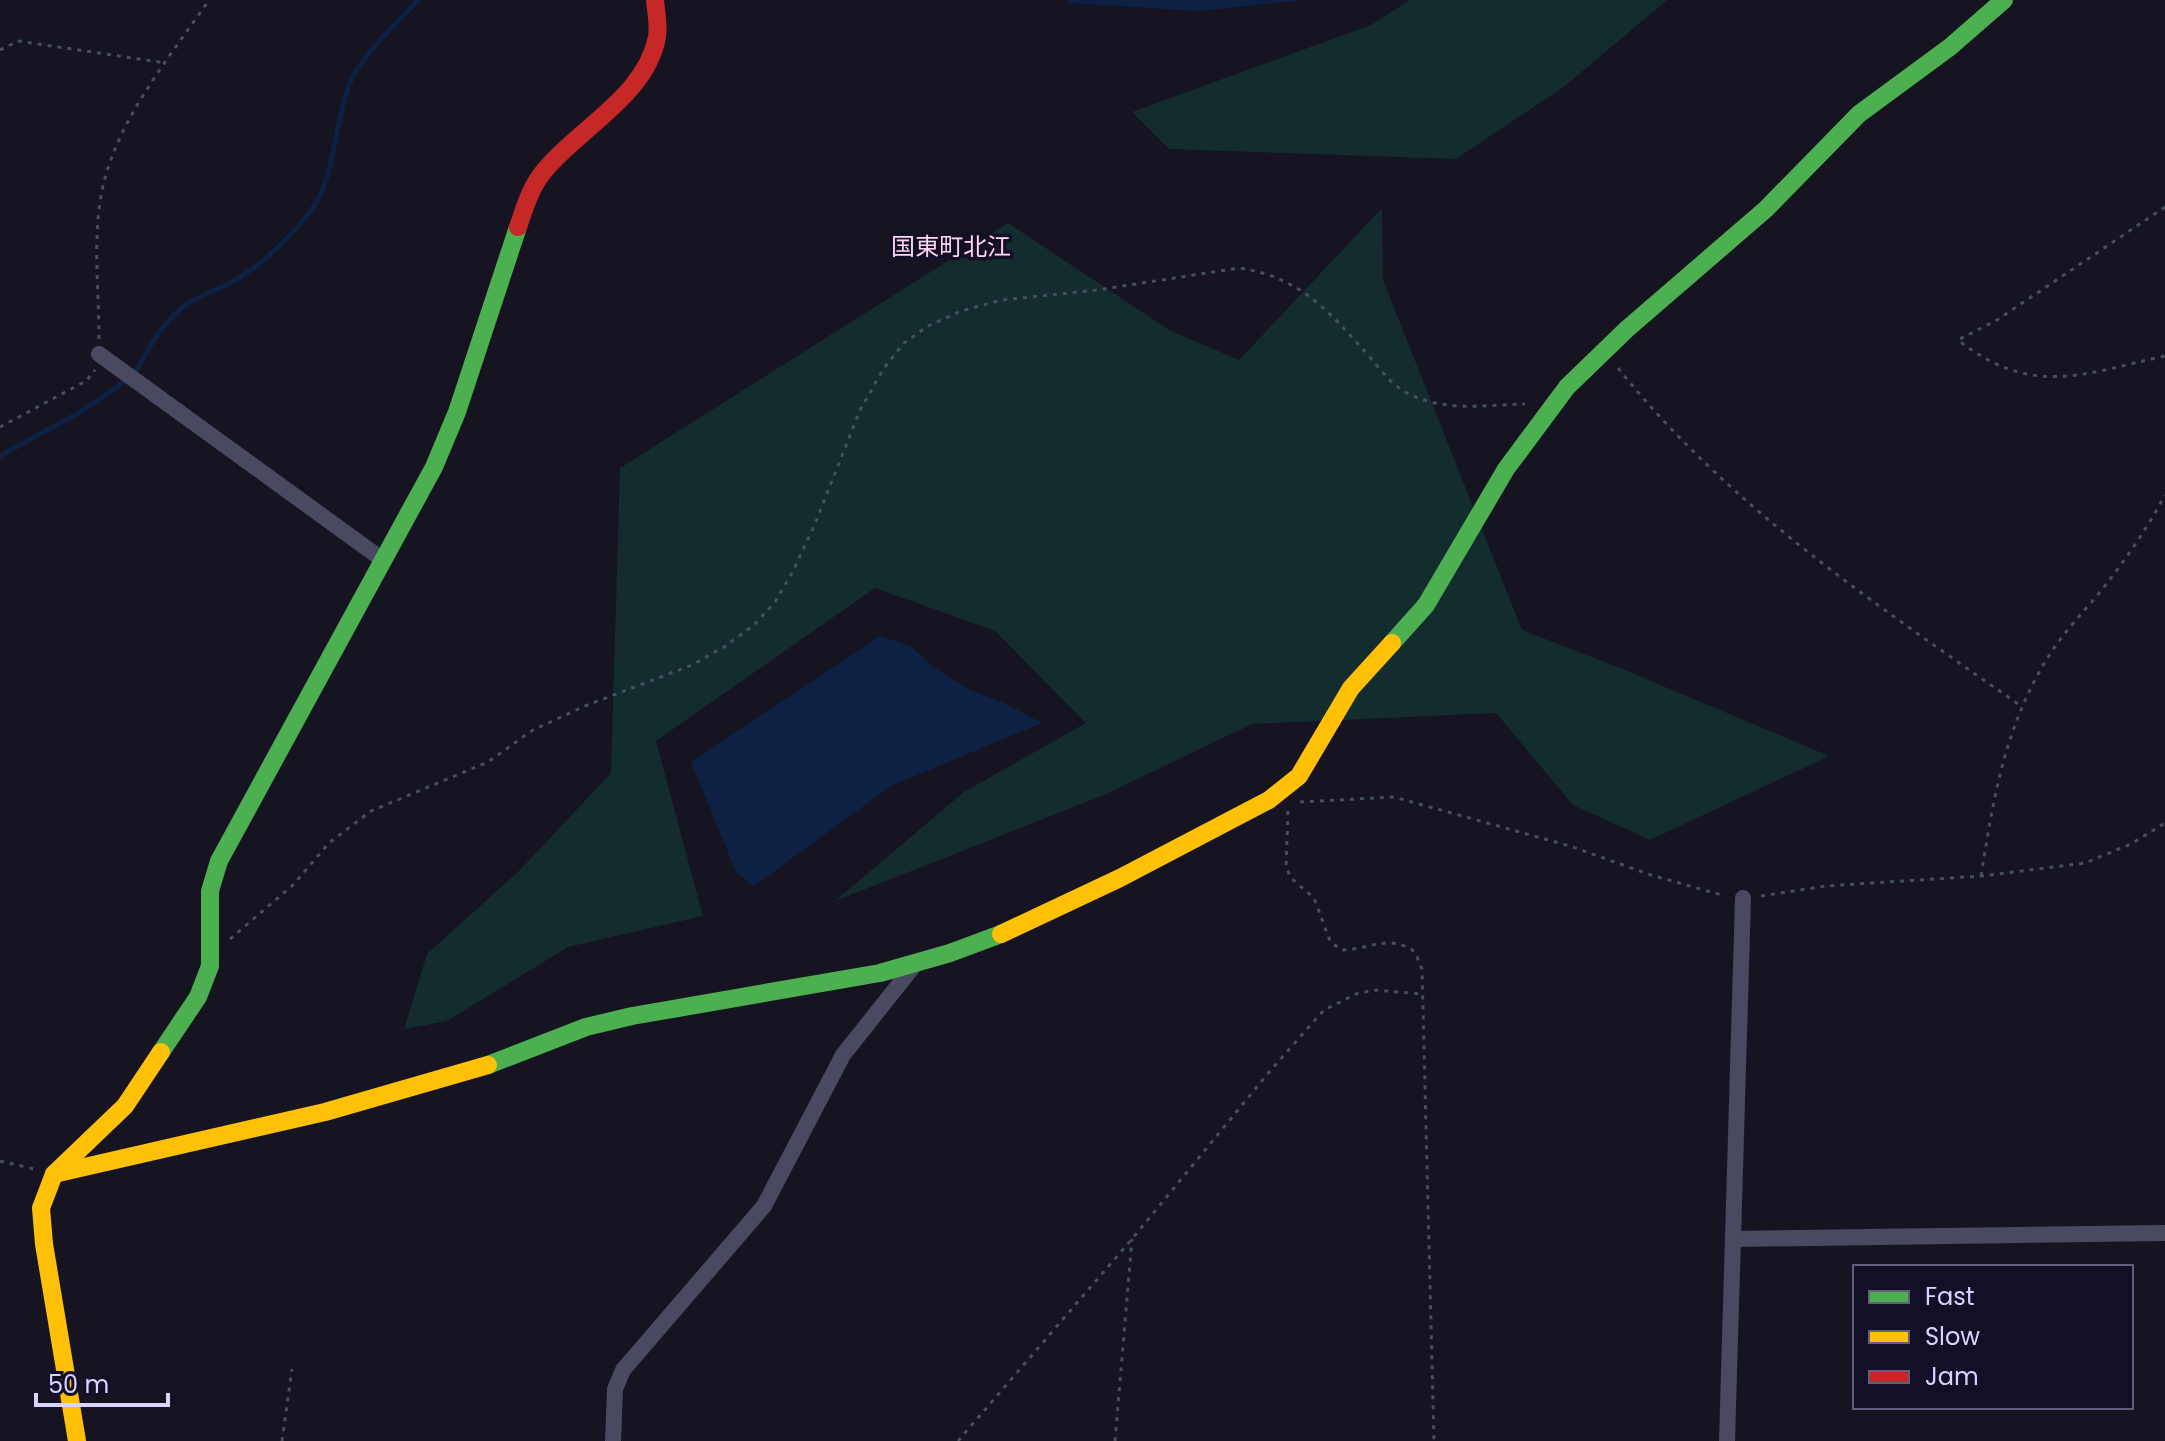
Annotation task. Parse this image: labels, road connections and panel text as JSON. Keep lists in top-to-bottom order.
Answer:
{
  "districts": ["国東町北江"],
  "legend": ["Fast", "Slow", "Jam"],
  "scale_bar": "50 m"
}
